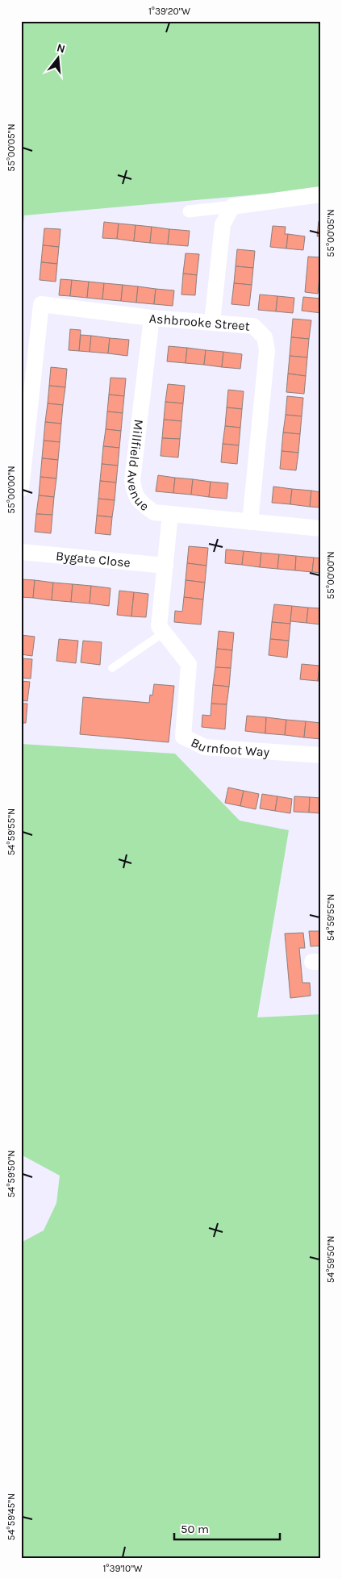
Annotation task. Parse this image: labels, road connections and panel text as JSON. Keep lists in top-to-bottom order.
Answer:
{
  "streets": {
    "street": [
      "Ashbrooke Street",
      "Millfield Avenue",
      "Bygate Close",
      "Burnfoot Way"
    ]
  },
  "crossings": [
    ["Ashbrooke Street", "Millfield Avenue"],
    ["Millfield Avenue", "Burnfoot Way"],
    ["Bygate Close", "Burnfoot Way"]
  ],
  "scale_bar": "50 m",
  "north": "top",
  "coordinates": [
    "1°39'20\"W",
    "55°00'05\"N",
    "55°00'00\"N",
    "54°59'55\"N",
    "54°59'50\"N",
    "54°59'45\"N",
    "1°39'10\"W"
  ]
}
